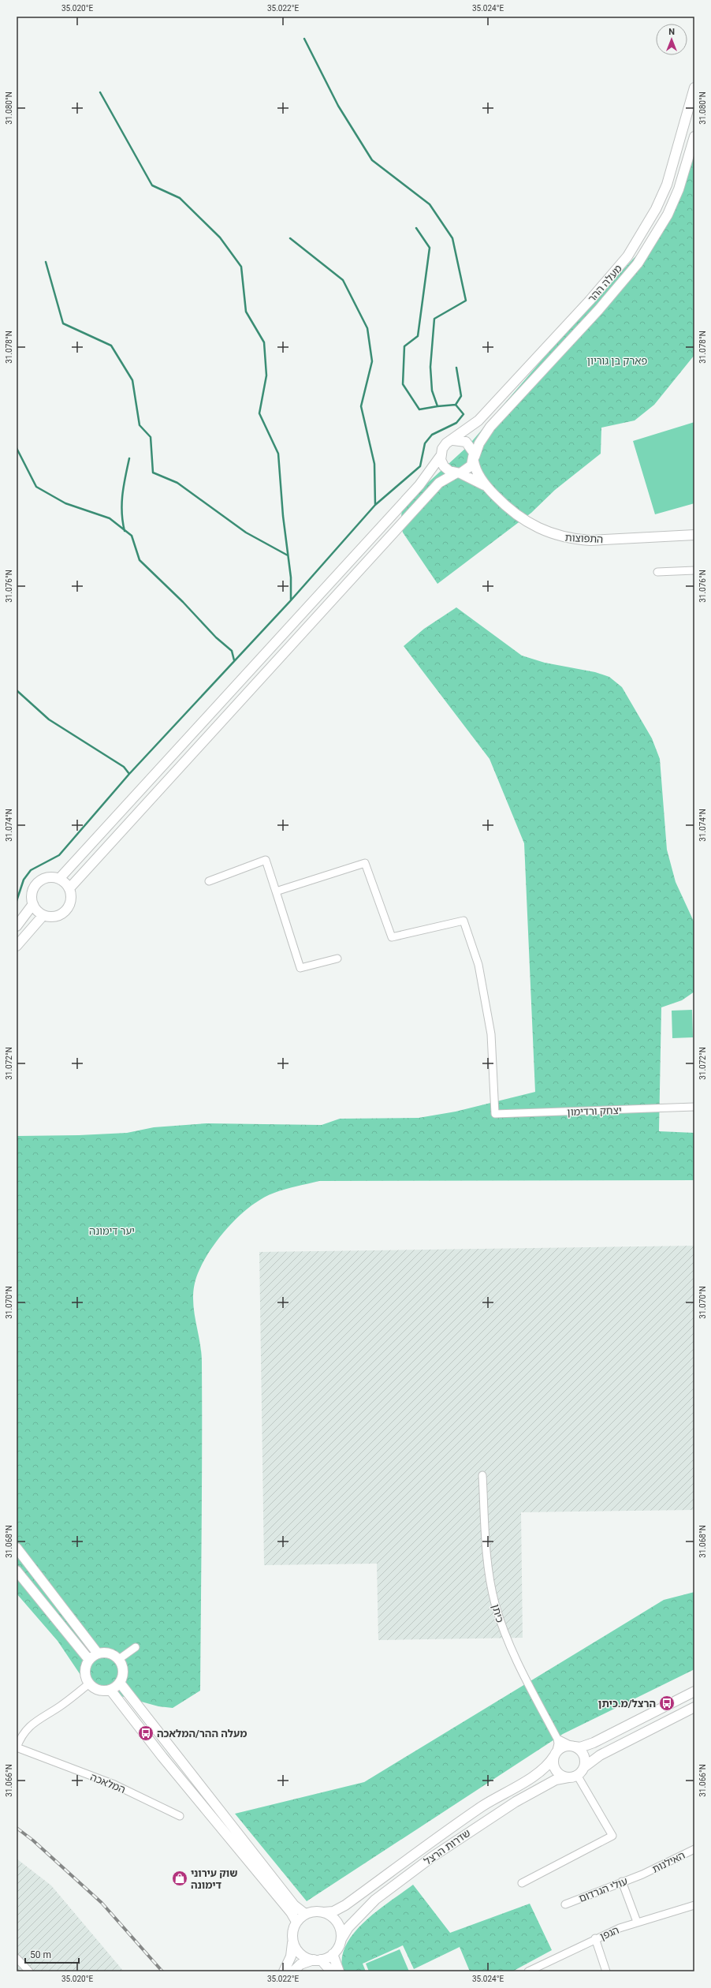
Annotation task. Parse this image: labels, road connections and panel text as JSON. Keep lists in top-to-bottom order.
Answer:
{
  "streets": {
    "main road": ["מעלה ההר", "התפוצות", "שדרות הרצל"],
    "street": [
      "יצחק ורדימון",
      "כיתן",
      "המלאכה",
      "האילנות",
      "עולי הגרדום",
      "הגפן"
    ]
  },
  "crossings": [
    ["מעלה ההר", "התפוצות"],
    ["האילנות", "עולי הגרדום"]
  ],
  "parks": ["פארק בן גוריון", "יער דימונה"],
  "places": {
    "bus stop": ["הרצל/מ.כיתן", "מעלה ההר/המלאכה"],
    "shop": ["שוק עירוני דימונה"]
  },
  "scale_bar": "50 m",
  "north": "top",
  "coordinates": [
    "35.020°E",
    "35.022°E",
    "35.024°E",
    "31.080°N",
    "31.078°N",
    "31.076°N",
    "31.074°N",
    "31.072°N",
    "31.070°N",
    "31.068°N",
    "31.066°N"
  ]
}
